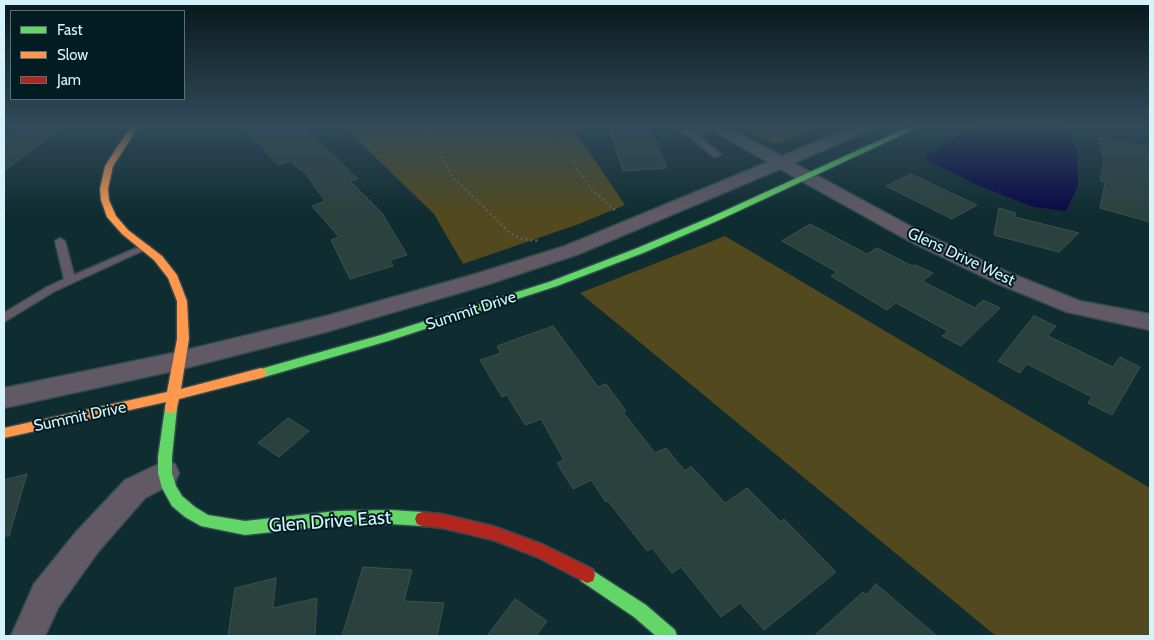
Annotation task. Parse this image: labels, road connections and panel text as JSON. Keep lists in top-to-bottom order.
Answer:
{
  "streets": {
    "street": ["Glens Drive West", "Summit Drive", "Glen Drive East"]
  },
  "crossings": [
    ["Glens Drive West", "Summit Drive"],
    ["Summit Drive", "Glen Drive East"]
  ],
  "legend": ["Fast", "Slow", "Jam"]
}
